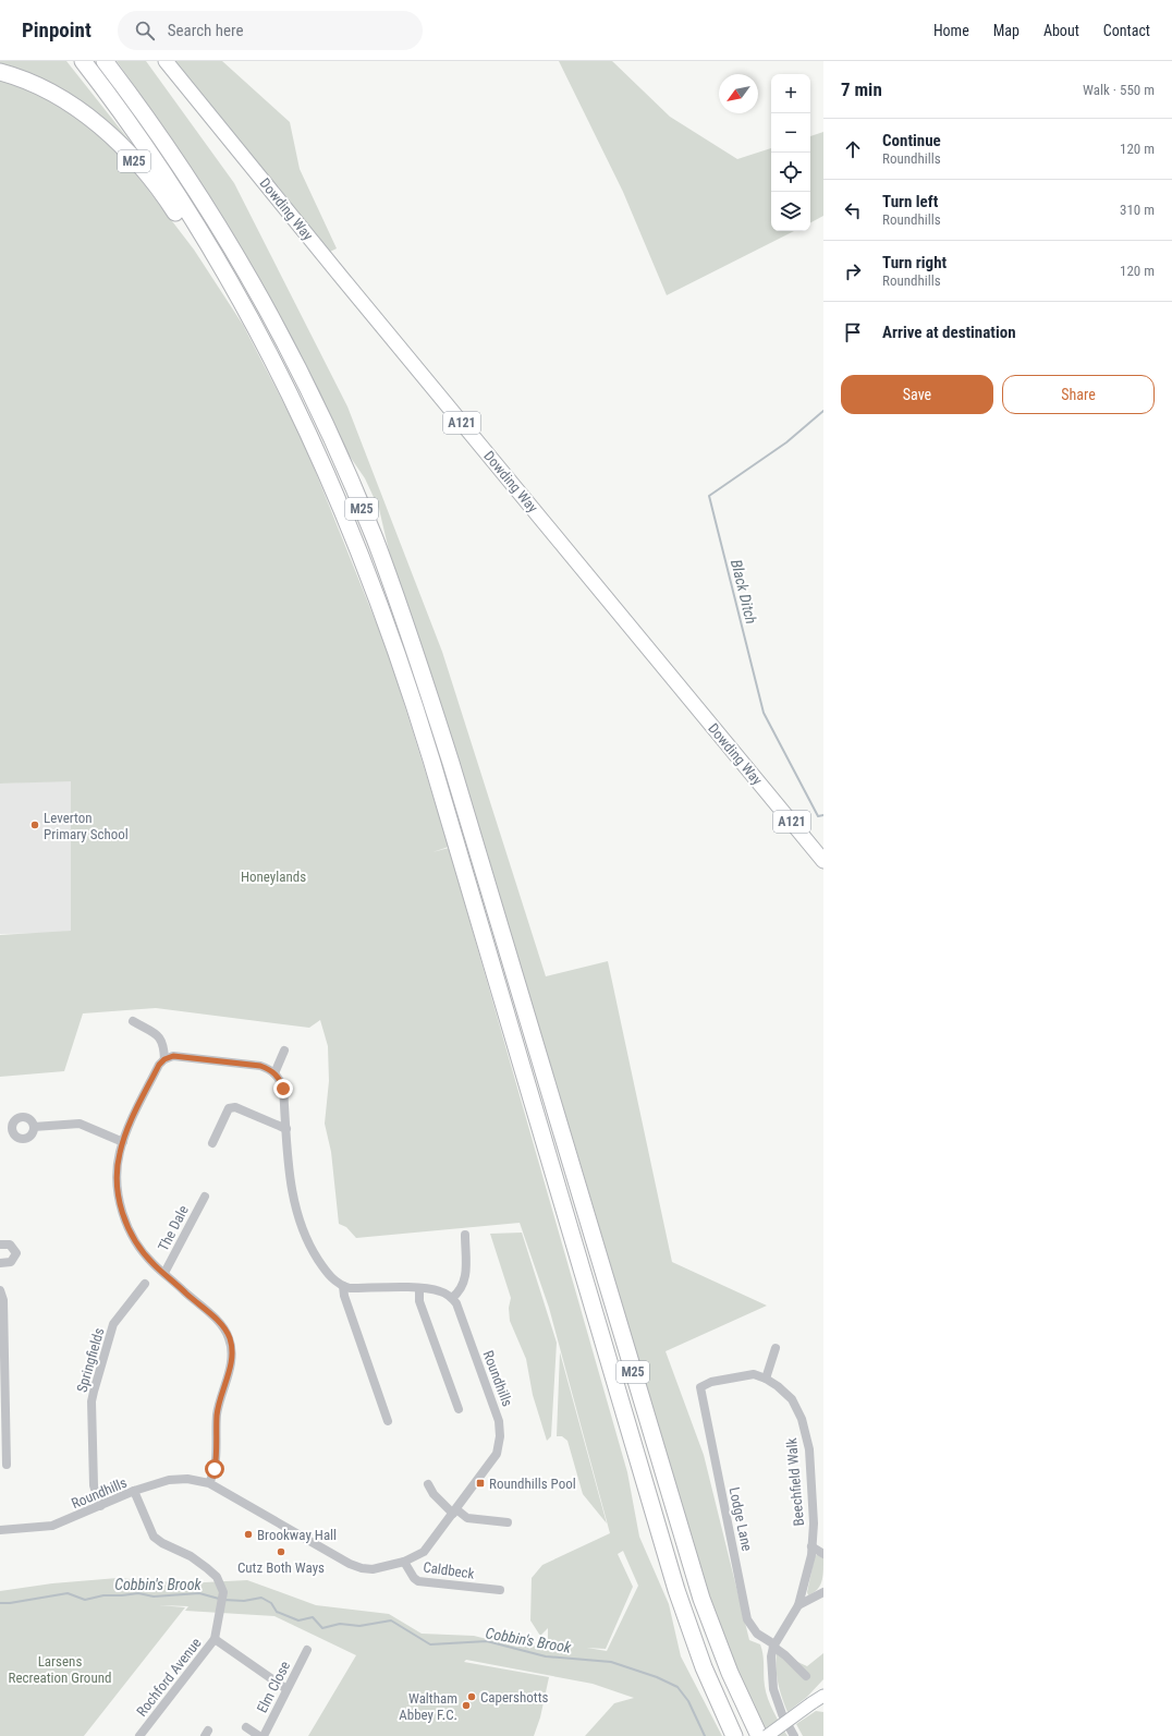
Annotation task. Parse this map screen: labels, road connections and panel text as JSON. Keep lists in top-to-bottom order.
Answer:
{
  "streets": {
    "highway": ["M25"],
    "main road": ["Dowding Way", "A121"],
    "street": [
      "The Dale",
      "Springfields",
      "Roundhills",
      "Beechfield Walk",
      "Lodge Lane",
      "Caldbeck",
      "Rochford Avenue",
      "Elm Close"
    ]
  },
  "crossings": [
    ["Springfields", "Roundhills"],
    ["Roundhills", "Caldbeck"],
    ["Roundhills", "Rochford Avenue"],
    ["Beechfield Walk", "Lodge Lane"]
  ],
  "water": ["Black Ditch", "Cobbin's Brook"],
  "parks": ["Honeylands", "Larsens Recreation Ground"],
  "places": {
    "other": [
      "Leverton Primary School",
      "Brookway Hall",
      "Cutz Both Ways",
      "Capershotts",
      "Waltham Abbey F.C."
    ],
    "transit": ["Roundhills Pool"]
  },
  "north": "bottom left",
  "page": {
    "header": "Pinpoint",
    "search": "Search here",
    "nav": [
      "Home",
      "Map",
      "About",
      "Contact"
    ],
    "heading": ["7 min", "Walk · 550 m"],
    "map_buttons": ["+", "−"],
    "list": [
      ["Continue", "Roundhills", "120 m"],
      ["Turn left", "Roundhills", "310 m"],
      ["Turn right", "Roundhills", "120 m"],
      "Arrive at destination"
    ],
    "buttons": ["Save", "Share"]
  }
}
